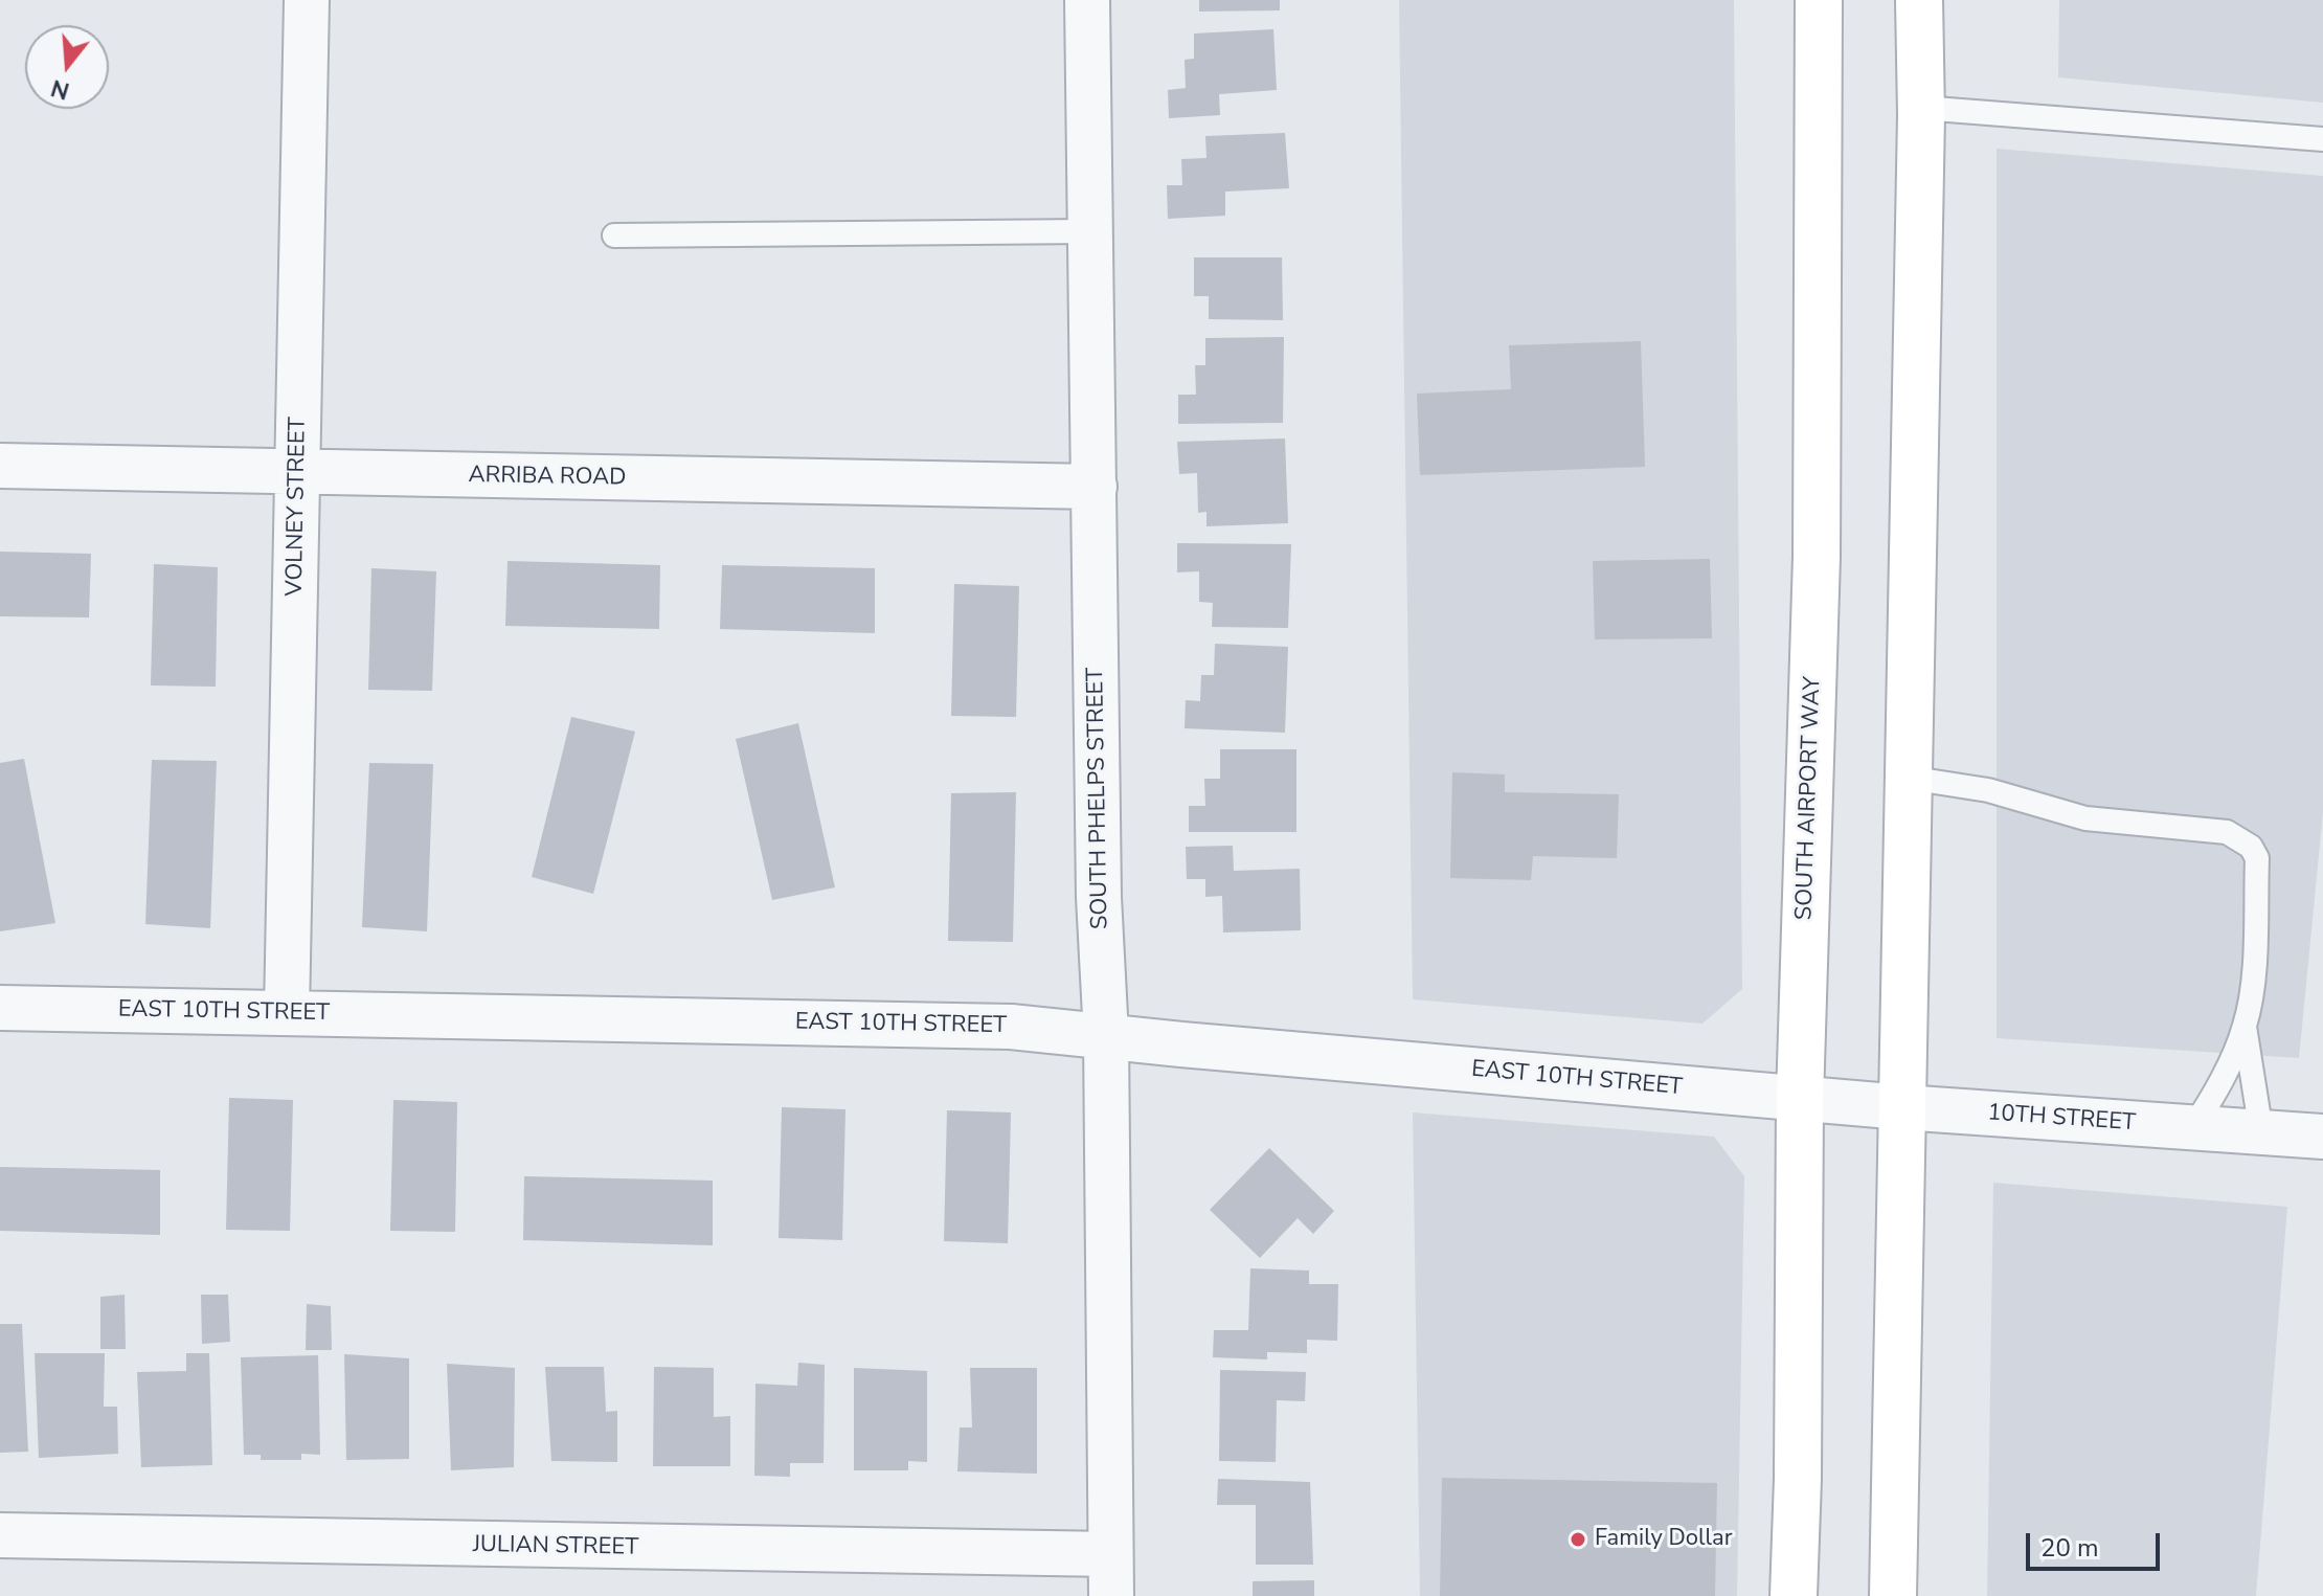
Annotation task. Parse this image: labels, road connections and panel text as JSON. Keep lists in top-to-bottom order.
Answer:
{
  "streets": {
    "main road": ["SOUTH AIRPORT WAY"],
    "street": [
      "ARRIBA ROAD",
      "VOLNEY STREET",
      "SOUTH PHELPS STREET",
      "EAST 10TH STREET",
      "10TH STREET",
      "JULIAN STREET"
    ]
  },
  "crossings": [
    ["ARRIBA ROAD", "VOLNEY STREET"],
    ["ARRIBA ROAD", "SOUTH PHELPS STREET"],
    ["VOLNEY STREET", "EAST 10TH STREET"],
    ["SOUTH PHELPS STREET", "EAST 10TH STREET"],
    ["SOUTH PHELPS STREET", "JULIAN STREET"],
    ["SOUTH AIRPORT WAY", "EAST 10TH STREET"],
    ["SOUTH AIRPORT WAY", "10TH STREET"],
    ["EAST 10TH STREET", "10TH STREET"]
  ],
  "places": ["Family Dollar"],
  "scale_bar": "20 m",
  "north": "bottom"
}
